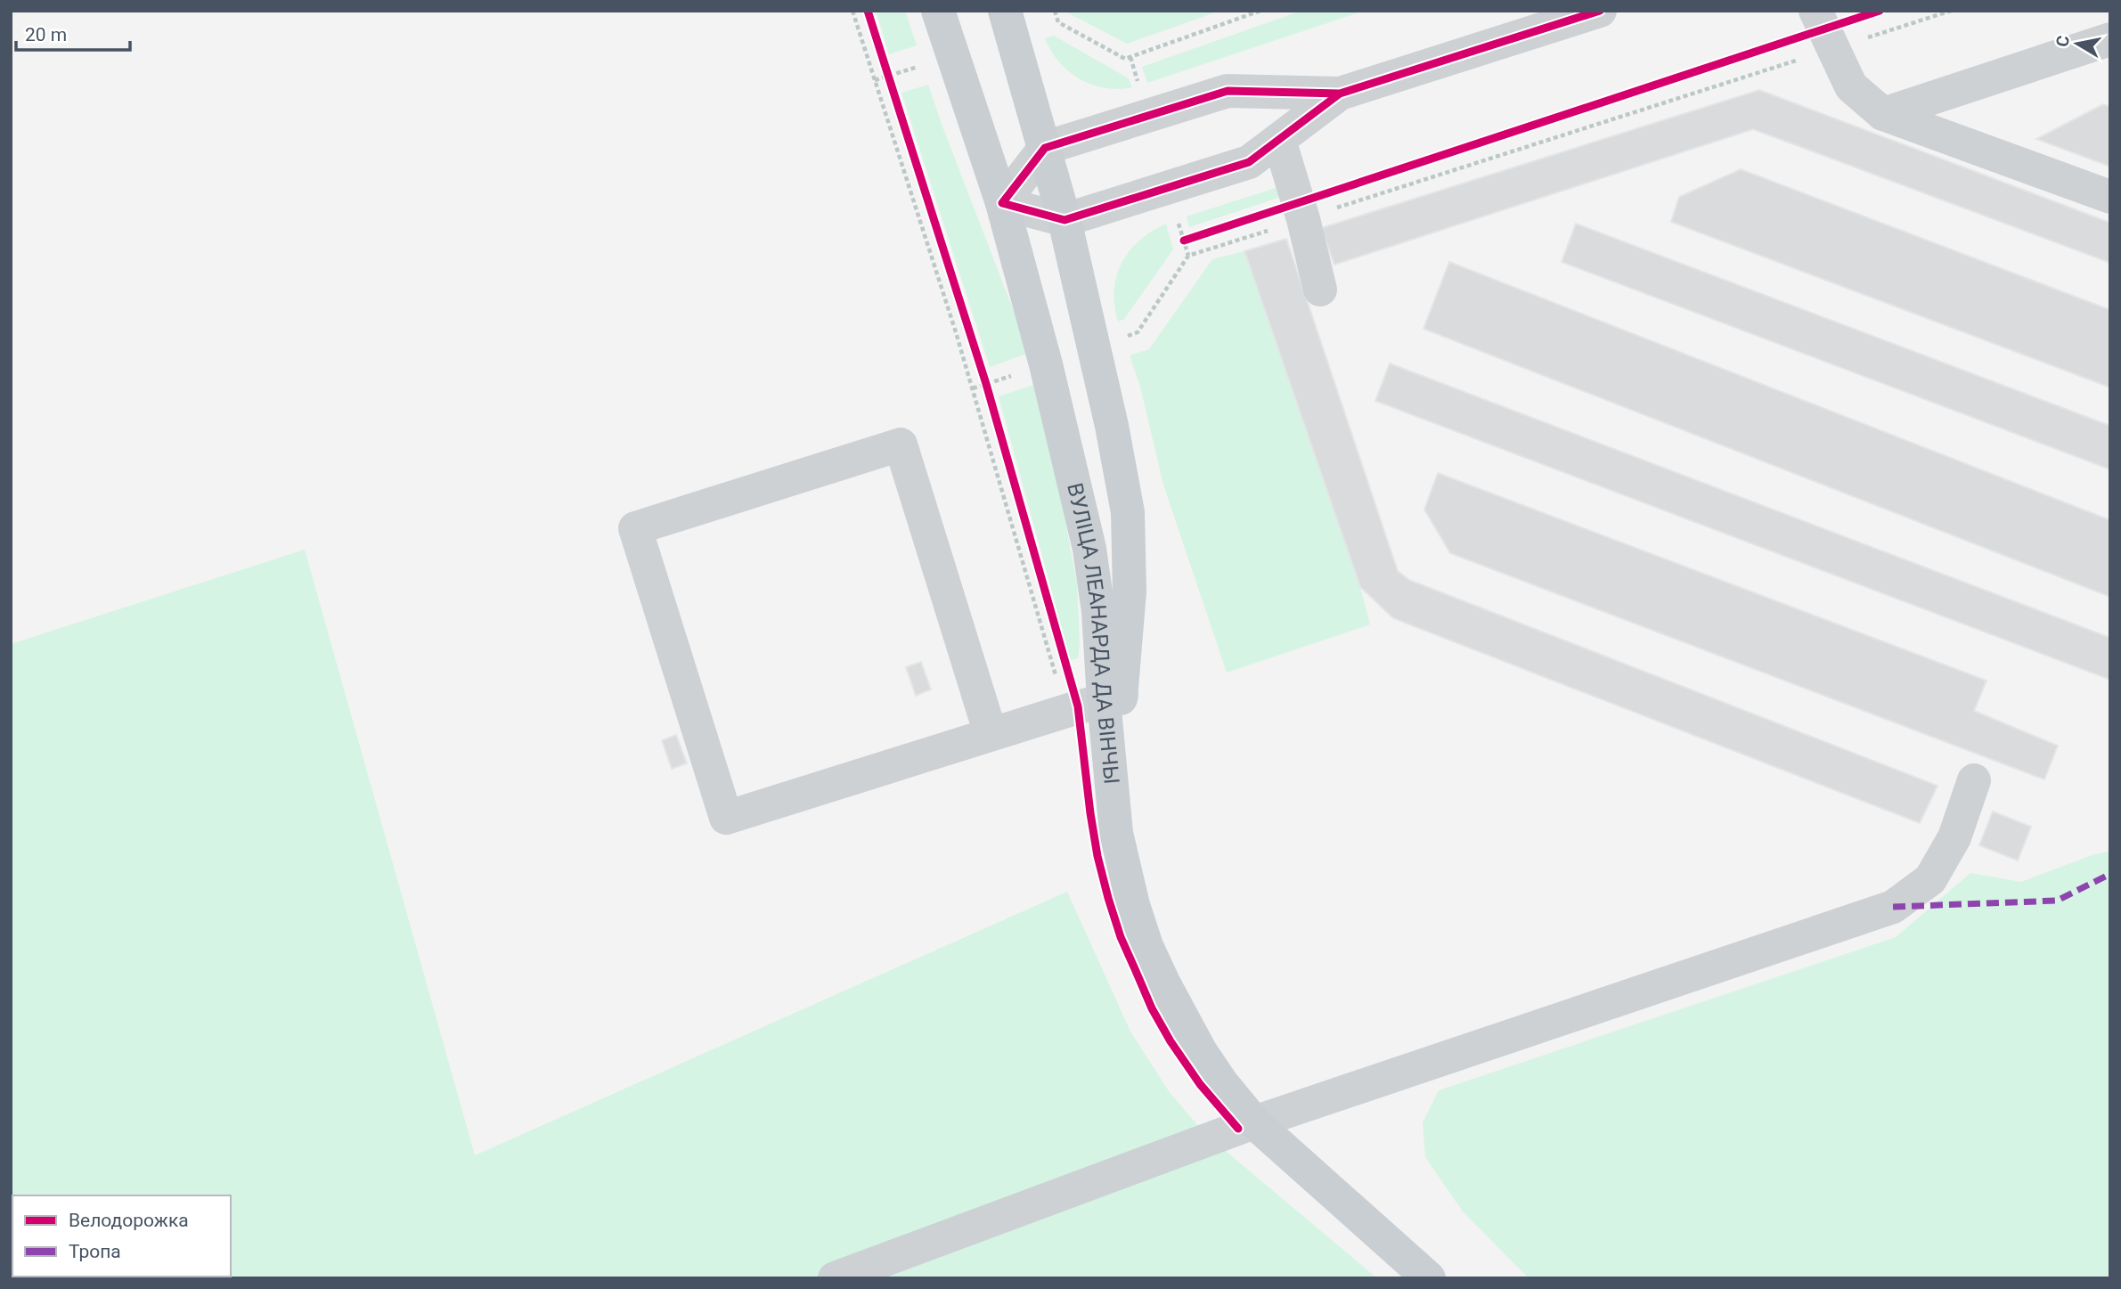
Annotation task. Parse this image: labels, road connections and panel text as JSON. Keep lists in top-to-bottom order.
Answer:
{
  "streets": {
    "main road": ["ВУЛІЦА ЛЕАНАРДА ДА ВІНЧЫ"]
  },
  "legend": ["Велодорожка", "Тропа"],
  "scale_bar": "20 m",
  "north": "left"
}
